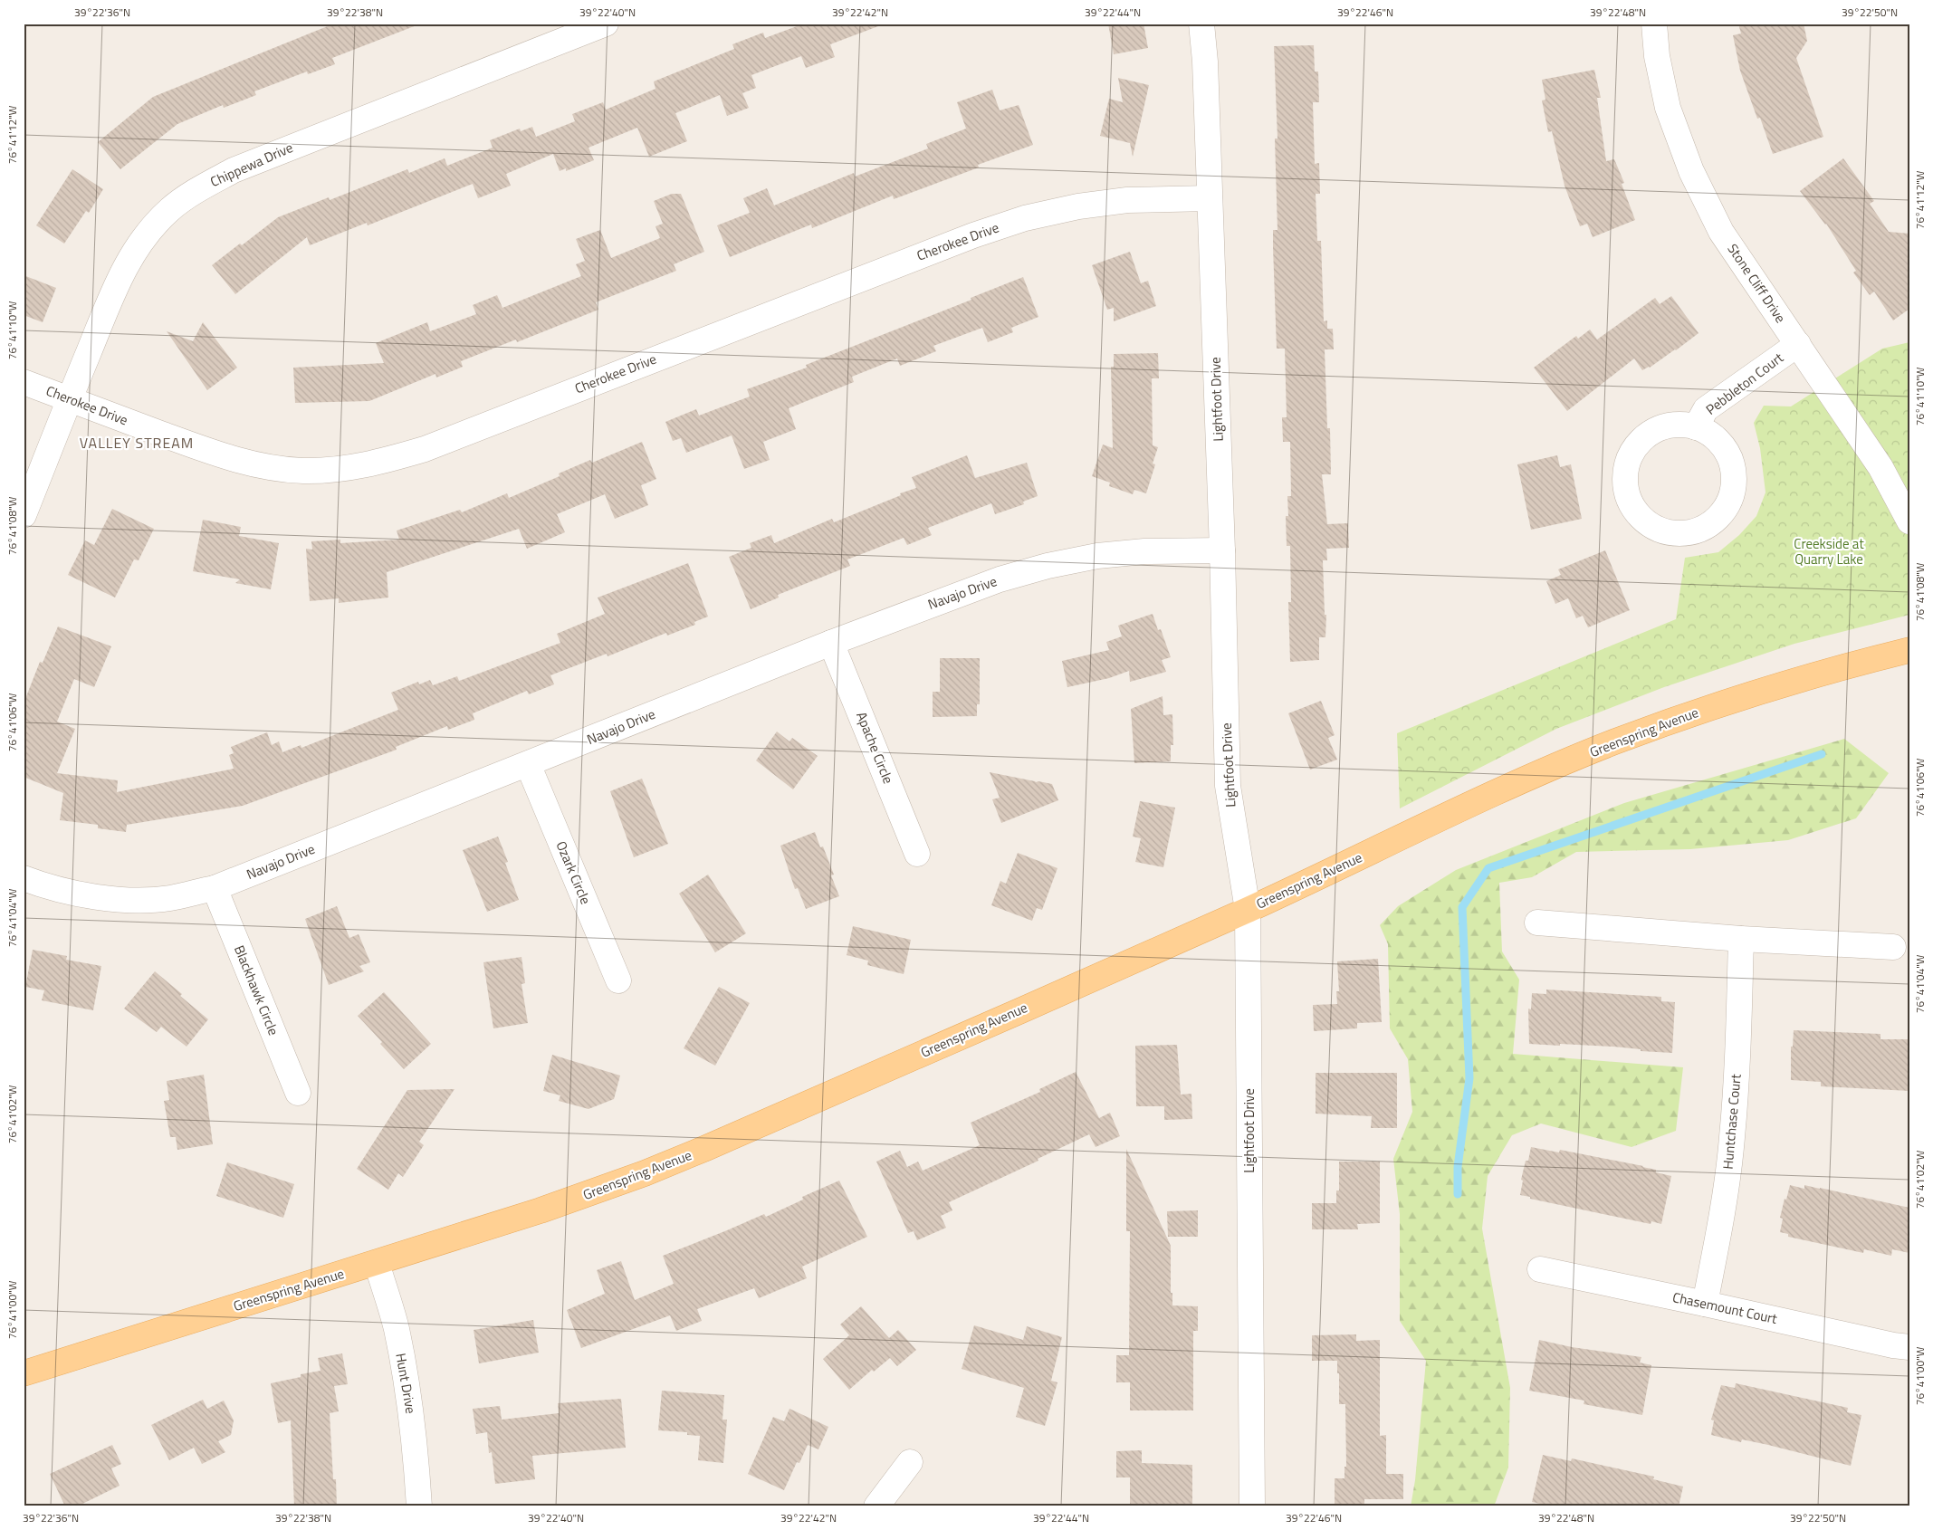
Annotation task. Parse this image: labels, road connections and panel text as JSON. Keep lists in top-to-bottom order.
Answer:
{
  "streets": {
    "main road": ["Greenspring Avenue"],
    "street": [
      "Chippewa Drive",
      "Cherokee Drive",
      "Stone Cliff Drive",
      "Pebbleton Court",
      "Lightfoot Drive",
      "Navajo Drive",
      "Apache Circle",
      "Ozark Circle",
      "Blackhawk Circle",
      "Huntchase Court",
      "Chasemount Court",
      "Hunt Drive"
    ]
  },
  "crossings": [
    ["Chippewa Drive", "Cherokee Drive"],
    ["Cherokee Drive", "Lightfoot Drive"],
    ["Stone Cliff Drive", "Pebbleton Court"],
    ["Lightfoot Drive", "Navajo Drive"],
    ["Lightfoot Drive", "Greenspring Avenue"],
    ["Navajo Drive", "Apache Circle"],
    ["Navajo Drive", "Ozark Circle"],
    ["Navajo Drive", "Blackhawk Circle"],
    ["Greenspring Avenue", "Hunt Drive"],
    ["Huntchase Court", "Chasemount Court"]
  ],
  "districts": ["VALLEY STREAM"],
  "parks": ["Creekside at Quarry Lake"],
  "coordinates": [
    "39°22'36\"N",
    "39°22'38\"N",
    "39°22'40\"N",
    "39°22'42\"N",
    "39°22'44\"N",
    "39°22'46\"N",
    "39°22'48\"N",
    "39°22'50\"N",
    "76°41'12\"W",
    "76°41'10\"W",
    "76°41'08\"W",
    "76°41'06\"W",
    "76°41'04\"W",
    "76°41'02\"W",
    "76°41'00\"W"
  ]
}
